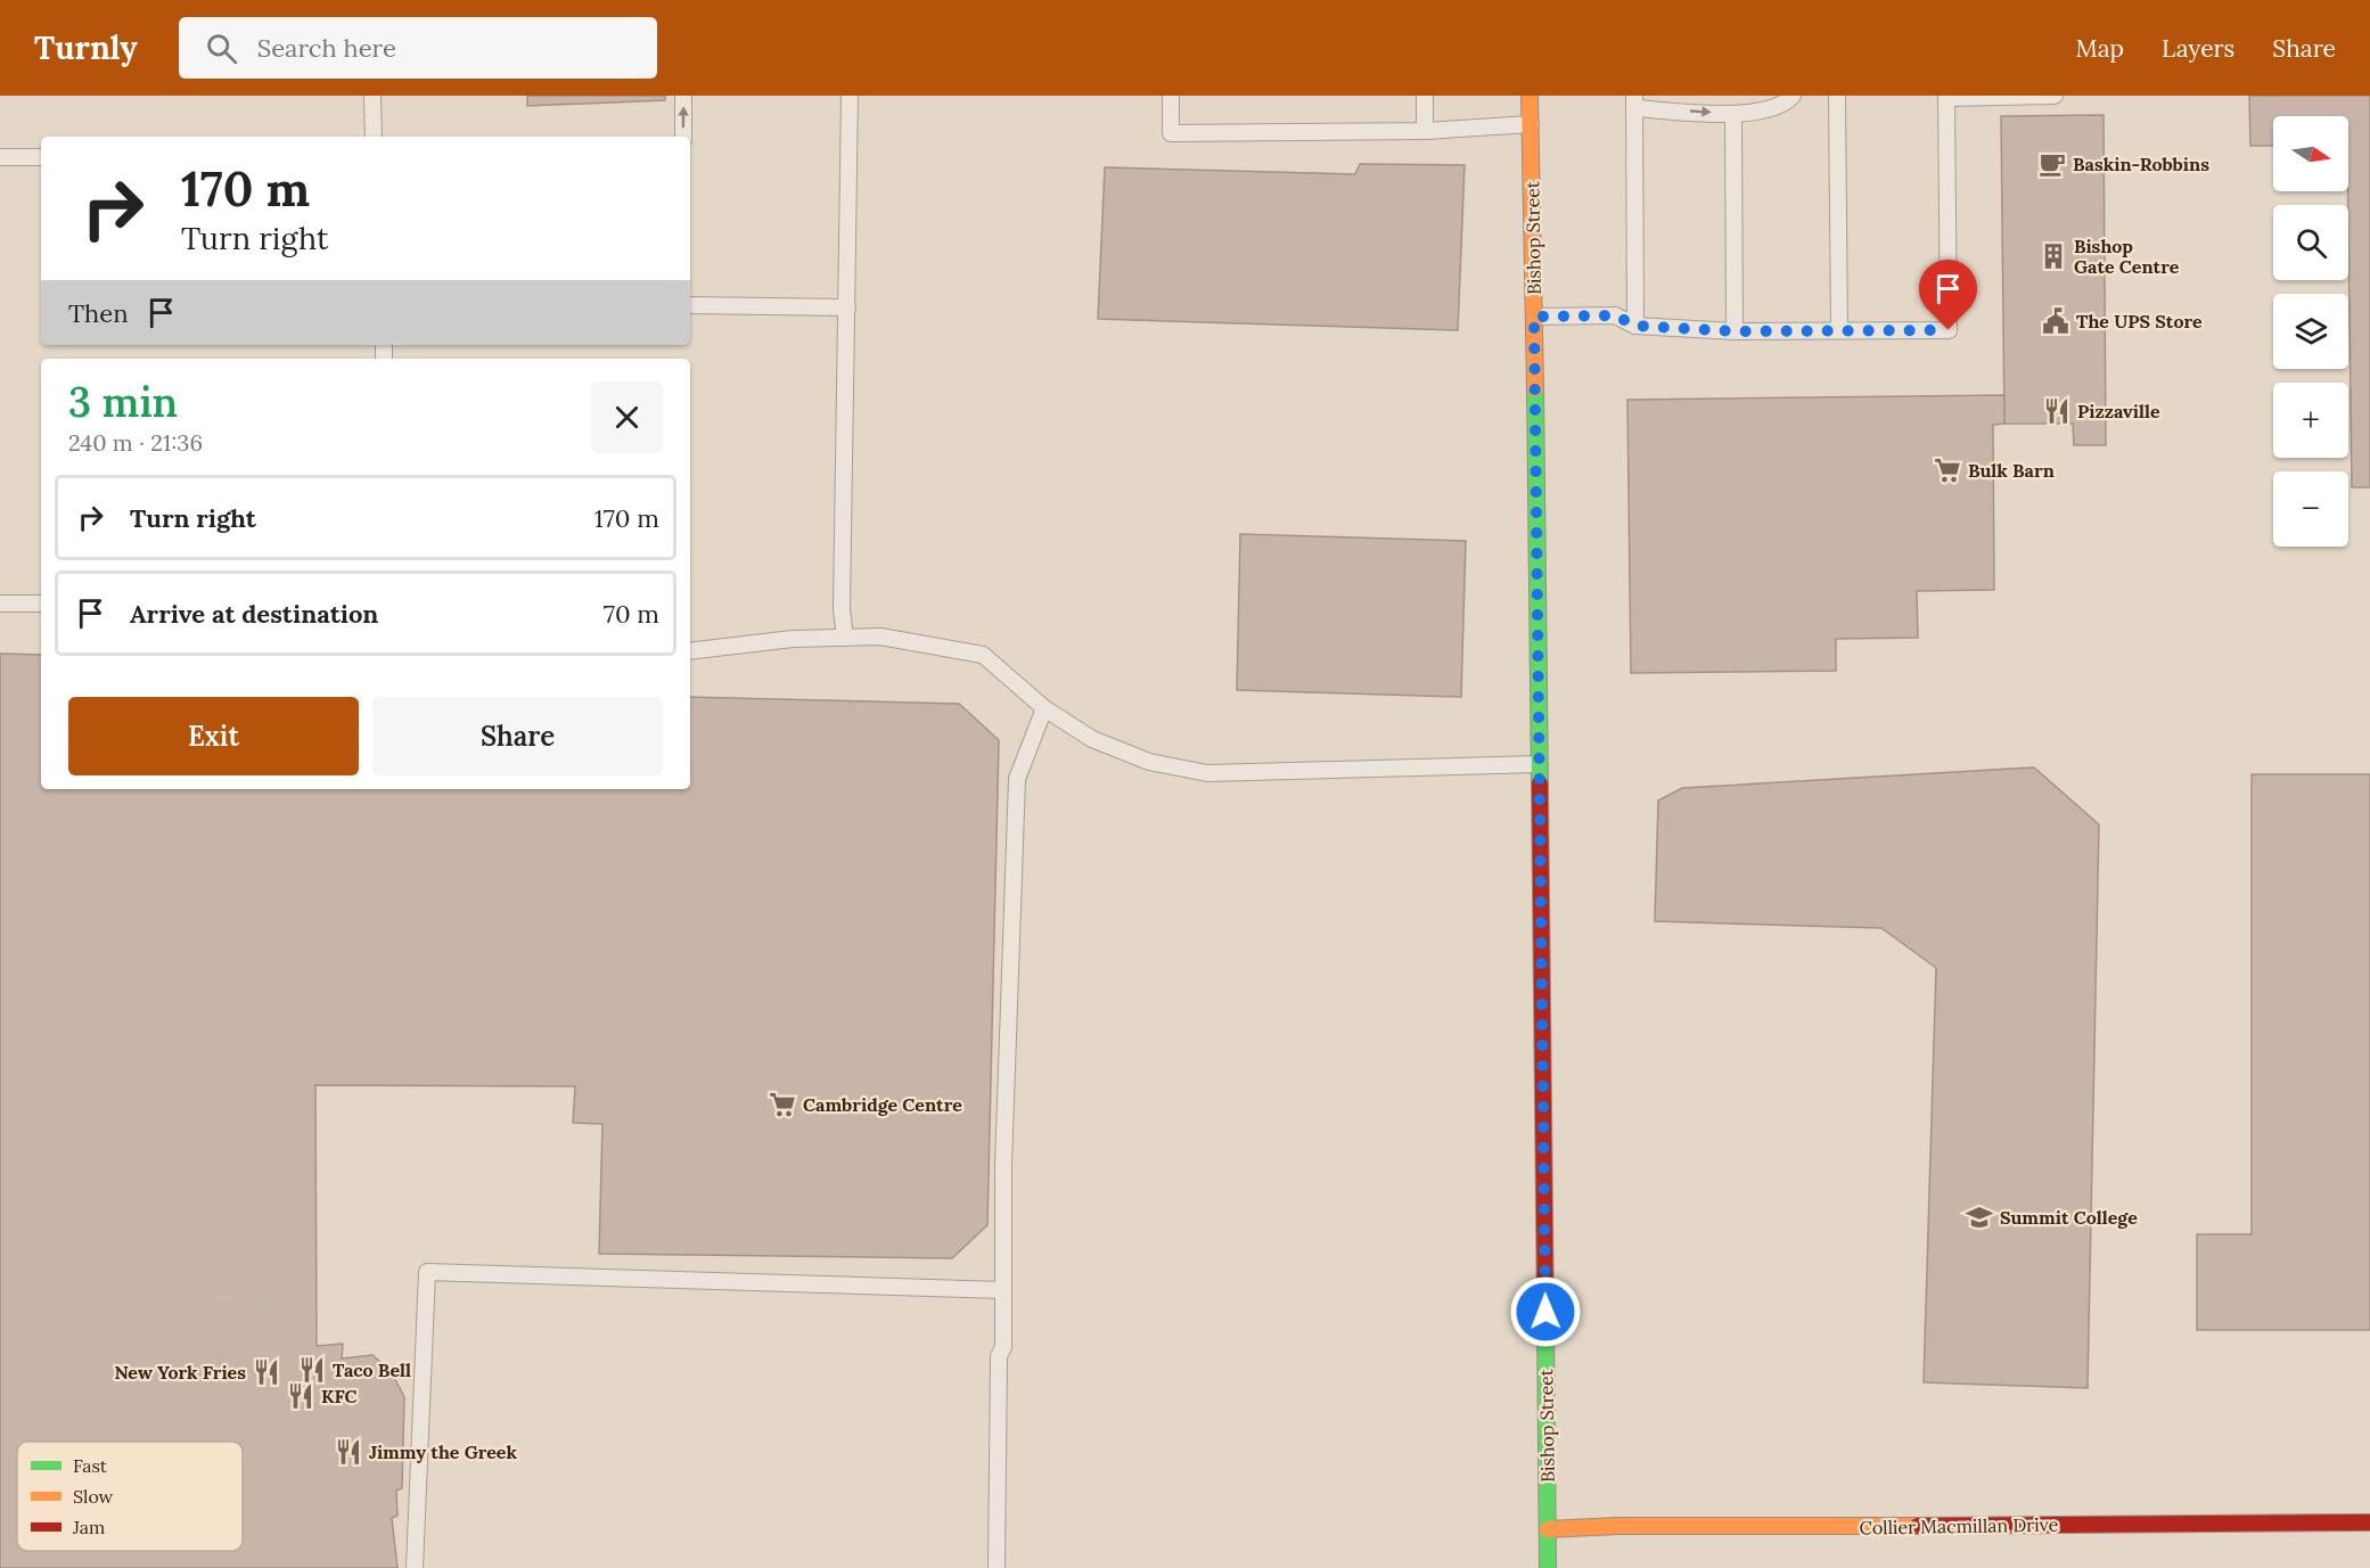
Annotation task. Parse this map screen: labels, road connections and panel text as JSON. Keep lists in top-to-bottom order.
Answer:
{
  "streets": {
    "main road": ["Bishop Street", "Collier Macmillan Drive"]
  },
  "crossings": [
    ["Bishop Street", "Collier Macmillan Drive"]
  ],
  "places": {
    "cafe": ["Baskin-Robbins"],
    "building": ["Bishop Gate Centre"],
    "public building": ["The UPS Store"],
    "restaurant": [
      "Pizzaville",
      "Taco Bell",
      "New York Fries",
      "KFC",
      "Jimmy the Greek"
    ],
    "supermarket": ["Bulk Barn", "Cambridge Centre"],
    "school or university": ["Summit College"]
  },
  "legend": ["Fast", "Slow", "Jam"],
  "north": "right",
  "page": {
    "header": "Turnly",
    "search": "Search here",
    "nav": ["Map", "Layers", "Share"],
    "map_buttons": ["+", "−"],
    "turn": ["170 m", "Turn right"],
    "then": "Then",
    "heading": ["3 min", "240 m · 21:36"],
    "list": [
      {
        "name": "Turn right",
        "value": "170 m"
      },
      {
        "name": "Arrive at destination",
        "value": "70 m"
      }
    ],
    "buttons": ["Exit", "Share"]
  }
}
